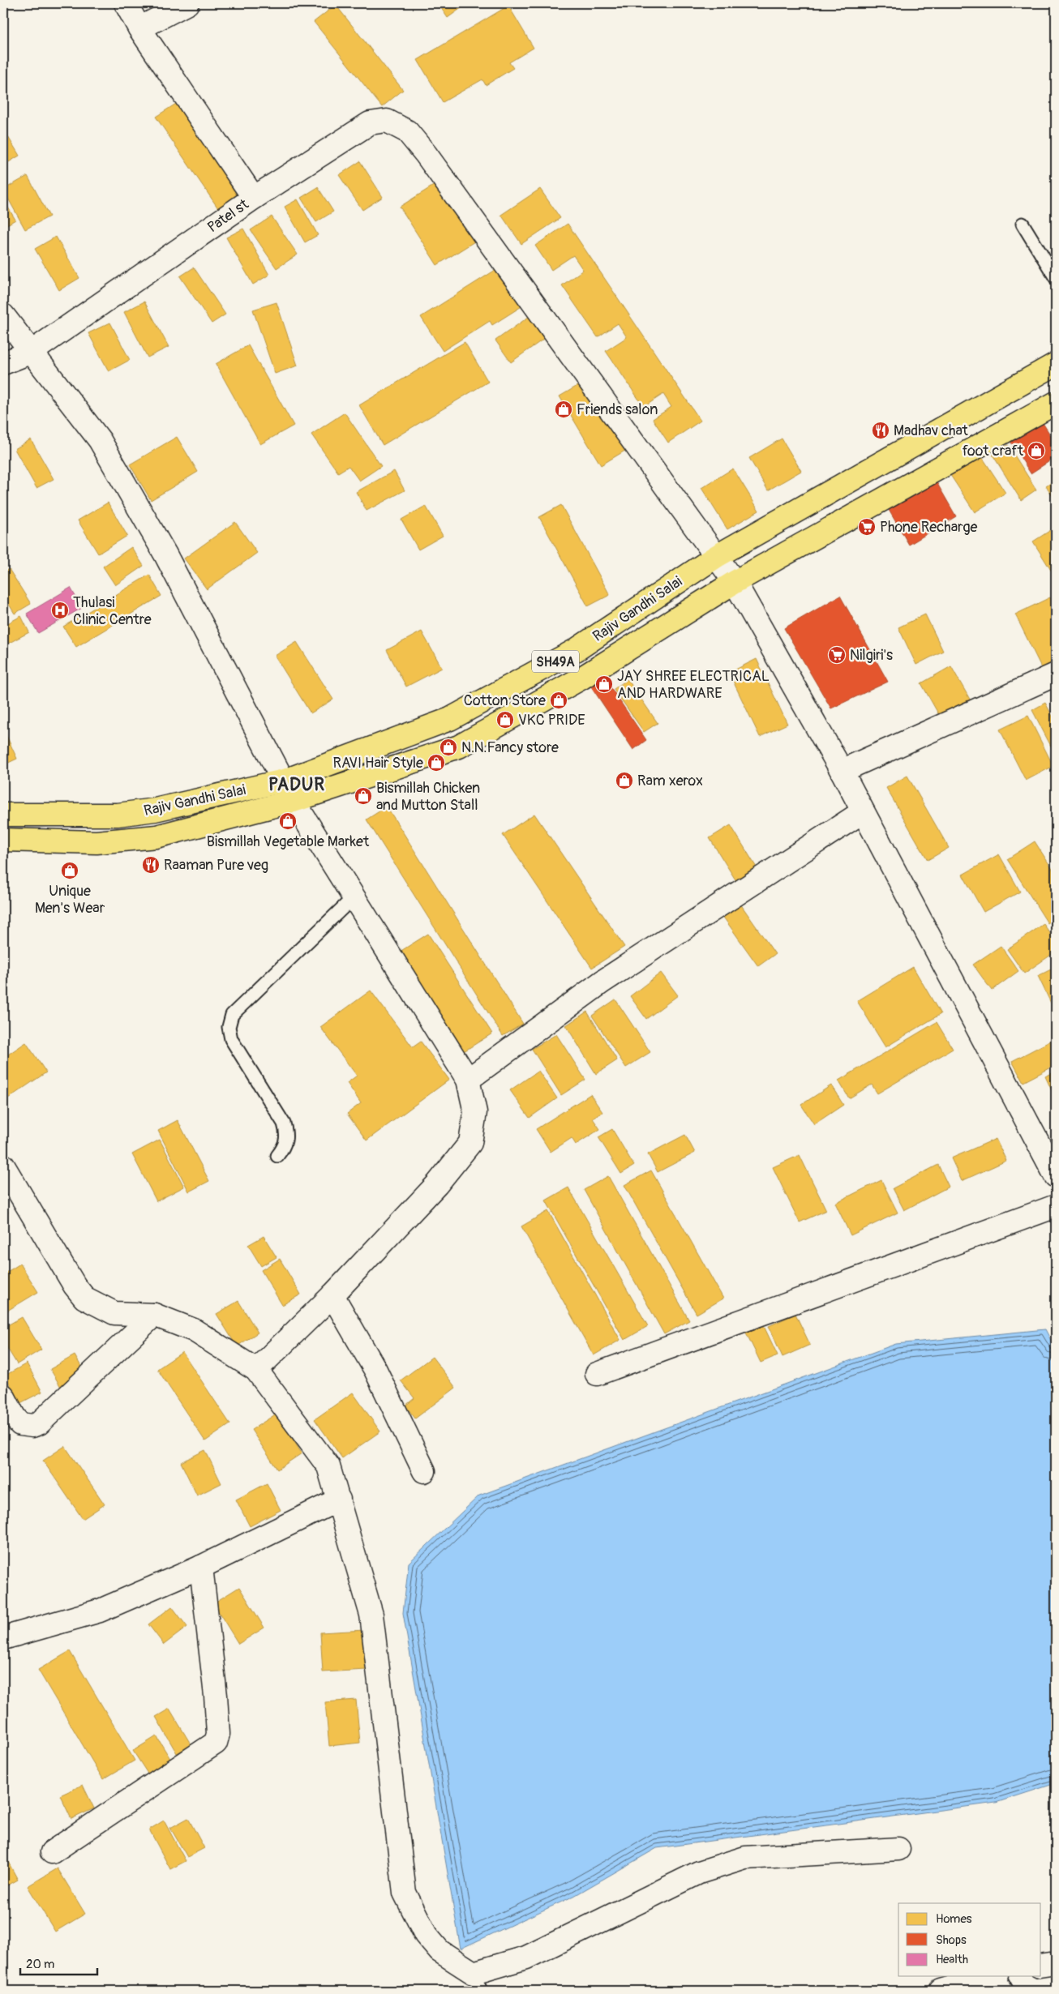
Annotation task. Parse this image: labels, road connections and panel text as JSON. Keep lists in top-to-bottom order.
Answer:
{
  "streets": {
    "main road": ["Rajiv Gandhi Salai", "SH49A"],
    "street": ["Patel st"]
  },
  "crossings": [
    ["Patel st", "Rajiv Gandhi Salai"]
  ],
  "districts": ["PADUR"],
  "places": {
    "shop": [
      "Friends salon",
      "foot craft",
      "JAY SHREE ELECTRICAL AND HARDWARE",
      "Cotton Store",
      "VKC PRIDE",
      "N.N.Fancy store",
      "RAVI Hair Style",
      "Ram xerox",
      "Bismillah Chicken and Mutton Stall",
      "Bismillah Vegetable Market",
      "Unique Men's Wear"
    ],
    "restaurant": ["Madhav chat", "Raaman Pure veg"],
    "supermarket": ["Phone Recharge", "Nilgiri's"],
    "hospital": ["Thulasi Clinic Centre"]
  },
  "legend": ["Homes", "Shops", "Health"],
  "scale_bar": "20 m"
}
